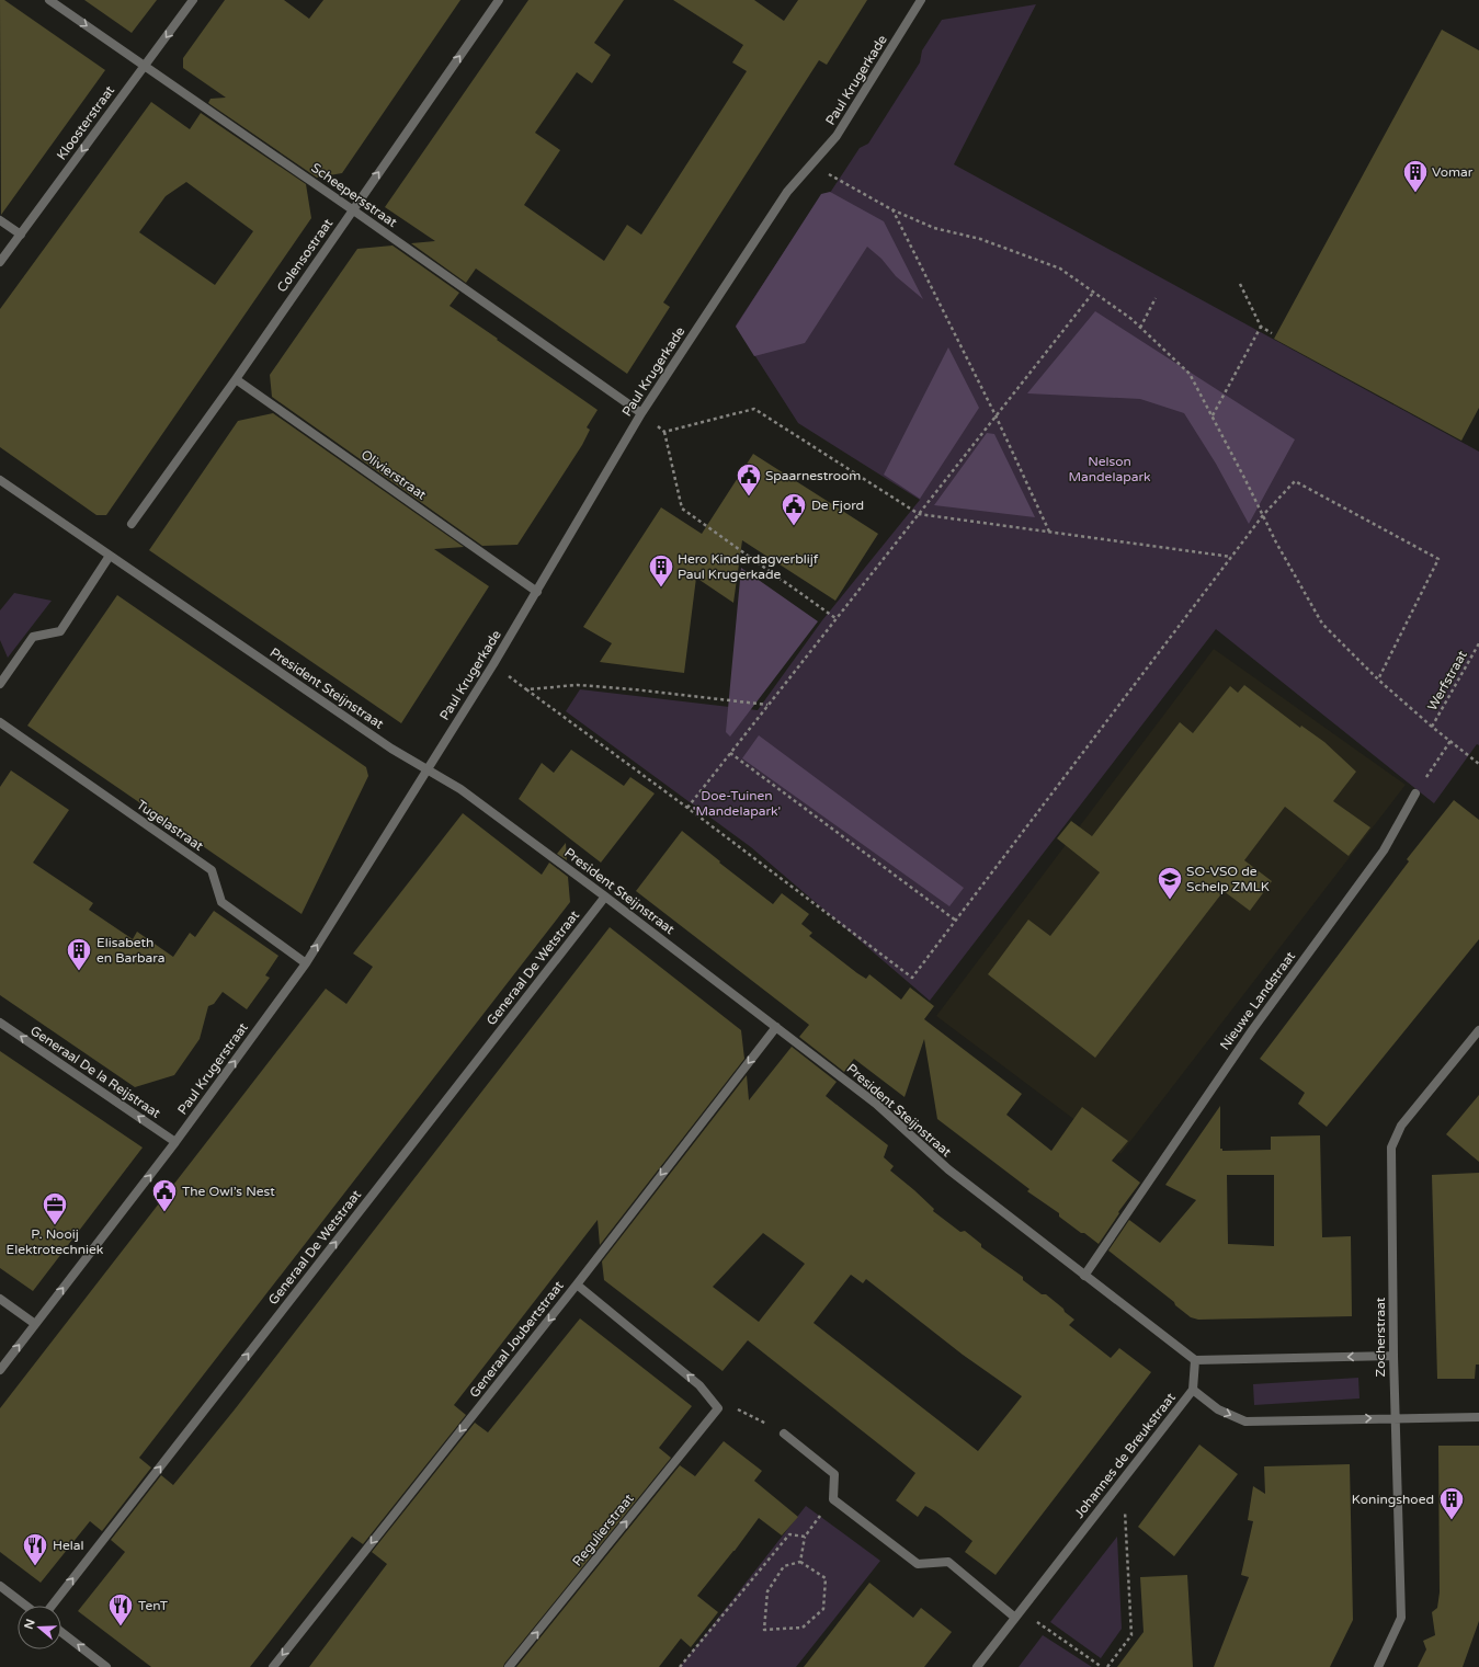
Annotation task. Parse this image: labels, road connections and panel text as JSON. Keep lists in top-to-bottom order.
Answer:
{
  "streets": {
    "street": [
      "Paul Krugerkade",
      "Kloosterstraat",
      "Scheepersstraat",
      "Colensostraat",
      "Olivierstraat",
      "President Steijnstraat",
      "Tugelastraat",
      "Generaal De Wetstraat",
      "Nieuwe Landstraat",
      "Paul Krugerstraat",
      "Generaal De la Reijstraat",
      "Zocherstraat",
      "Generaal Joubertstraat",
      "Johannes de Breukstraat",
      "Regulierstraat"
    ],
    "path": ["Werfstraat"]
  },
  "crossings": [
    ["Paul Krugerkade", "Scheepersstraat"],
    ["Paul Krugerkade", "Olivierstraat"],
    ["Paul Krugerkade", "President Steijnstraat"],
    ["Paul Krugerkade", "Paul Krugerstraat"],
    ["Kloosterstraat", "Scheepersstraat"],
    ["Scheepersstraat", "Colensostraat"],
    ["Colensostraat", "Olivierstraat"],
    ["President Steijnstraat", "Generaal De Wetstraat"],
    ["President Steijnstraat", "Nieuwe Landstraat"],
    ["President Steijnstraat", "Paul Krugerstraat"],
    ["President Steijnstraat", "Generaal Joubertstraat"],
    ["Tugelastraat", "Paul Krugerstraat"],
    ["Paul Krugerstraat", "Generaal De la Reijstraat"],
    ["Zocherstraat", "Johannes de Breukstraat"]
  ],
  "one_way": [
    "Kloosterstraat",
    "Colensostraat",
    "Generaal De Wetstraat",
    "Paul Krugerstraat",
    "Generaal De la Reijstraat",
    "Generaal Joubertstraat",
    "Regulierstraat"
  ],
  "parks": ["Nelson Mandelapark", "Doe-Tuinen 'Mandelapark'"],
  "places": {
    "building": [
      "Vomar",
      "Hero Kinderdagverblijf Paul Krugerkade",
      "Elisabeth en Barbara",
      "Koningshoed"
    ],
    "public building": ["Spaarnestroom", "De Fjord", "The Owl’s Nest"],
    "school or university": ["SO-VSO de Schelp ZMLK"],
    "office": ["P. Nooij Elektrotechniek"],
    "restaurant": ["Helal", "TenT"]
  },
  "north": "left"
}
